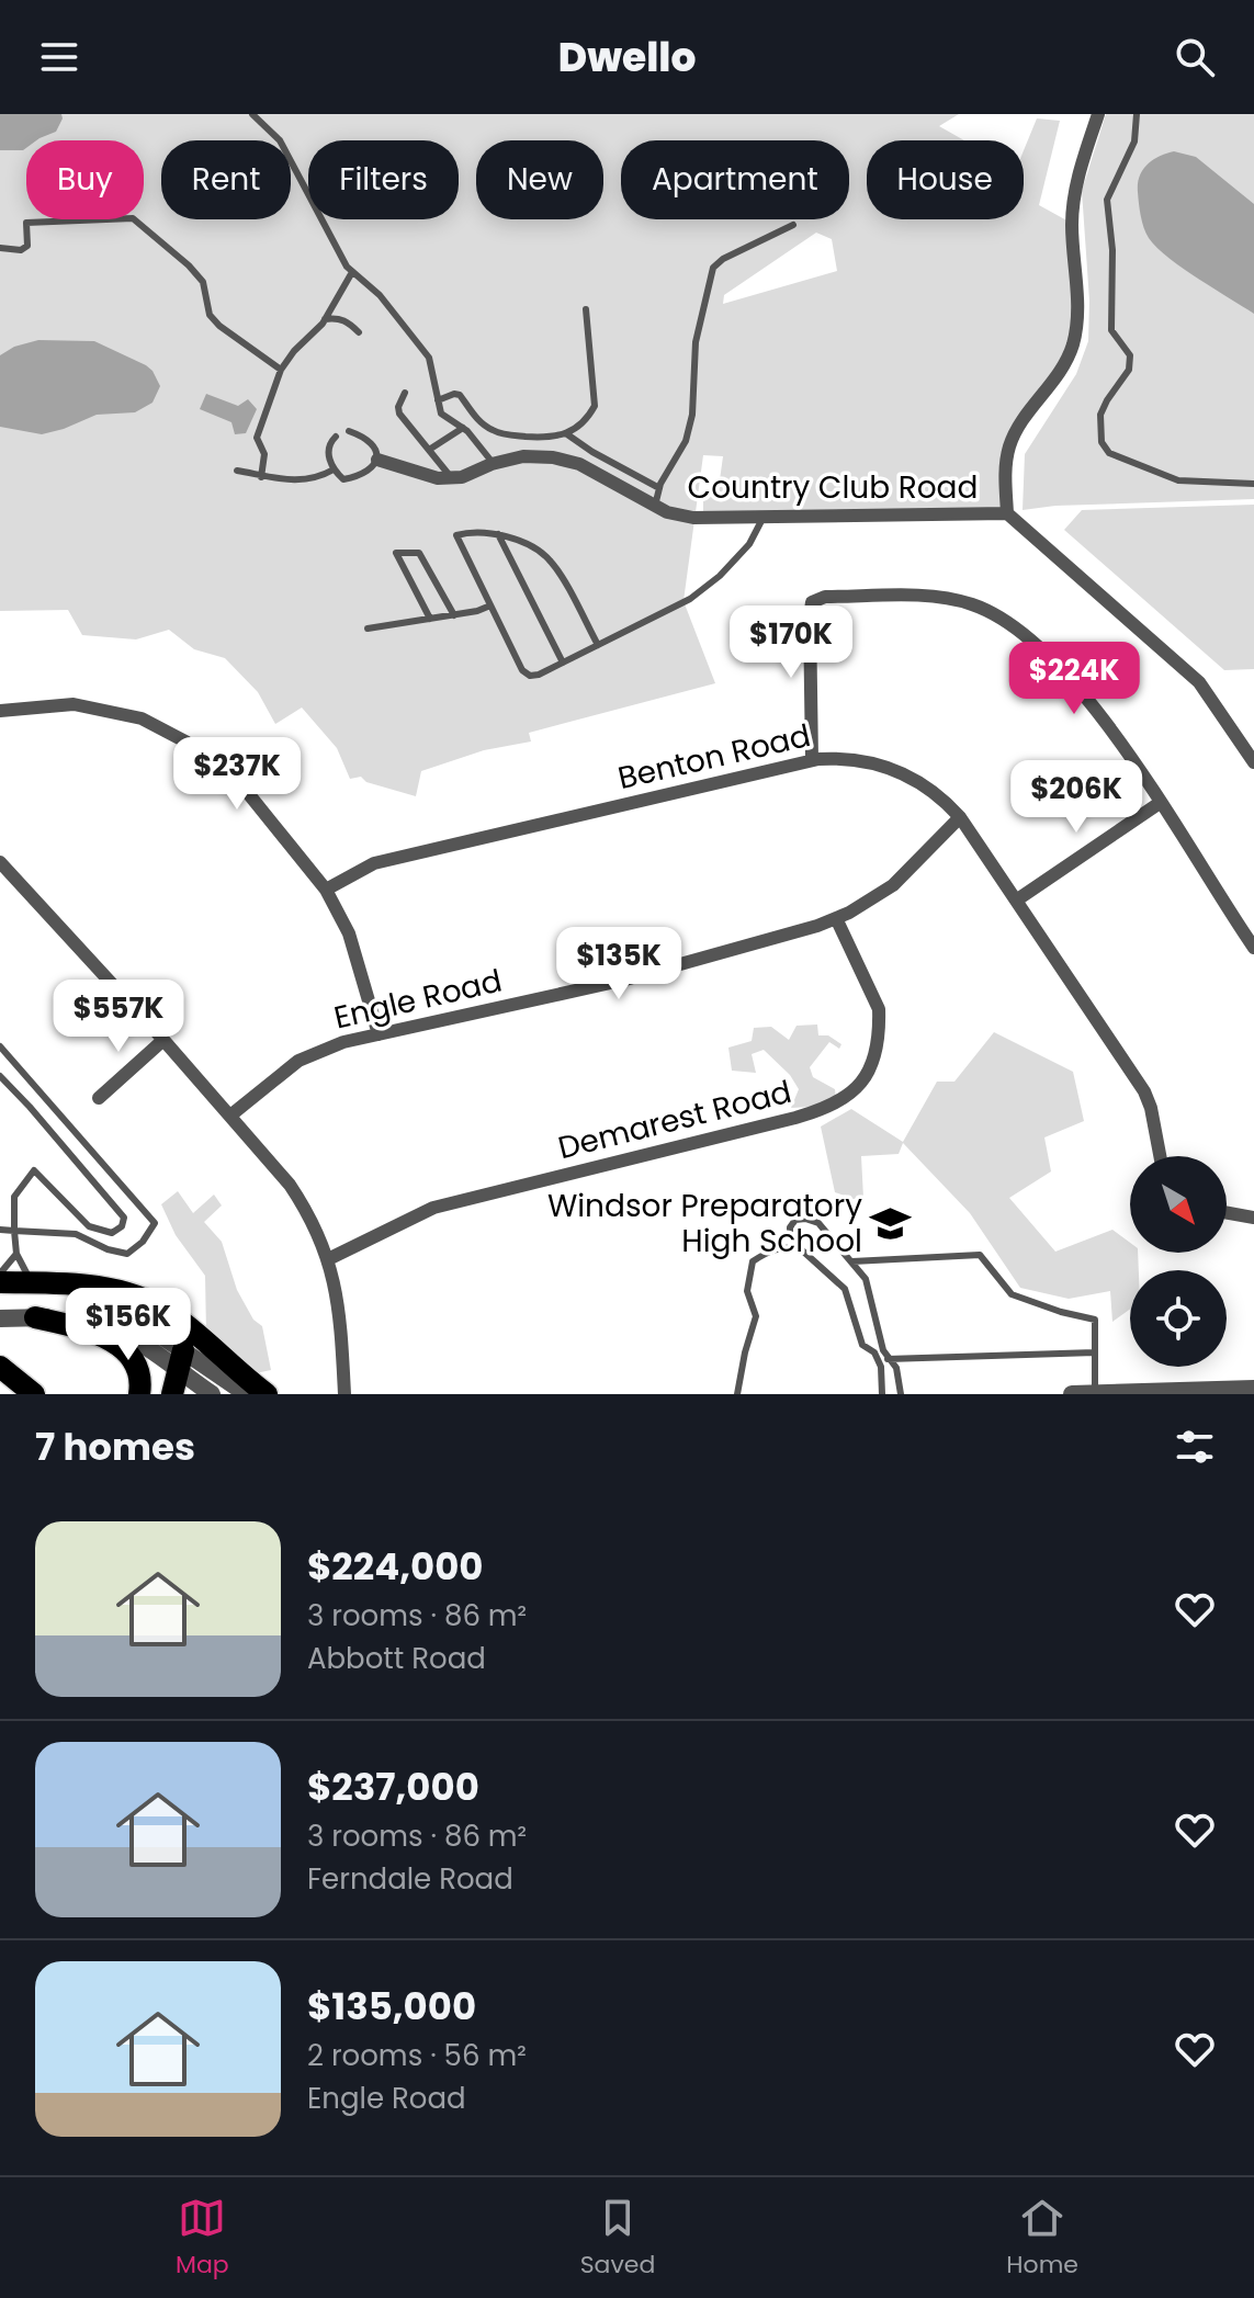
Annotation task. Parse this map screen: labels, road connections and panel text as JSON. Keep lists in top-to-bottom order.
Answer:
{
  "streets": {
    "street": [
      "Country Club Road",
      "Benton Road",
      "Engle Road",
      "Demarest Road"
    ]
  },
  "crossings": [
    ["Benton Road", "Engle Road"],
    ["Engle Road", "Demarest Road"]
  ],
  "places": {
    "school or university": ["Windsor Preparatory High School"]
  },
  "north": "bottom right",
  "page": {
    "header": "Dwello",
    "chip": [
      "Buy",
      "Rent",
      "Filters",
      "New",
      "Apartment",
      "House"
    ],
    "price": [
      "$170K",
      "$224K",
      "$237K",
      "$206K",
      "$135K",
      "$557K",
      "$156K"
    ],
    "heading": "7 homes",
    "list": [
      {
        "name": "$224,000",
        "note": "3 rooms · 86 m² · Abbott Road"
      },
      {
        "name": "$237,000",
        "note": "3 rooms · 86 m² · Ferndale Road"
      },
      {
        "name": "$135,000",
        "note": "2 rooms · 56 m² · Engle Road"
      }
    ],
    "tabs": ["Map", "Saved", "Home"]
  }
}
